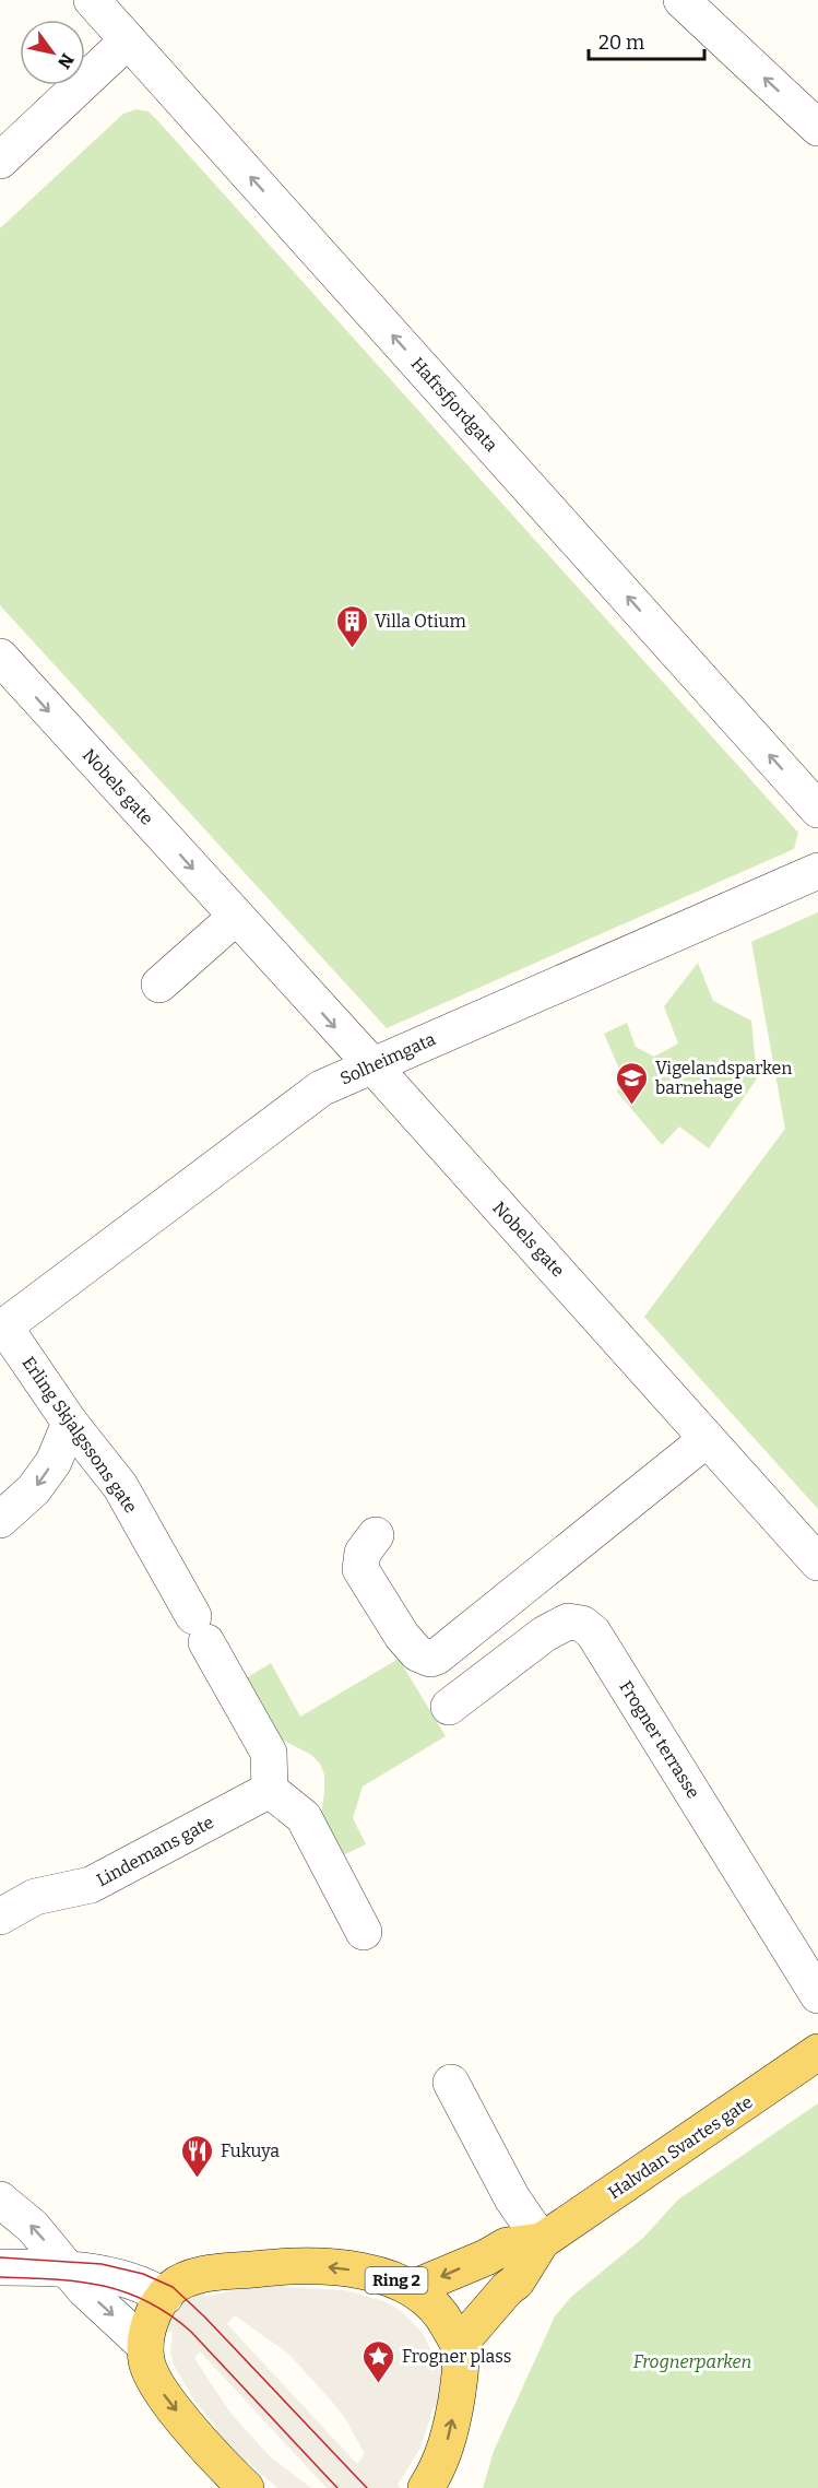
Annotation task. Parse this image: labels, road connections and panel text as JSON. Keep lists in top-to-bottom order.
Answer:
{
  "streets": {
    "main road": ["Halvdan Svartes gate", "Ring 2"],
    "street": [
      "Hafrsfjordgata",
      "Nobels gate",
      "Solheimgata",
      "Erling Skjalgssons gate",
      "Frogner terrasse",
      "Lindemans gate"
    ]
  },
  "crossings": [
    ["Nobels gate", "Solheimgata"],
    ["Solheimgata", "Erling Skjalgssons gate"],
    ["Erling Skjalgssons gate", "Lindemans gate"],
    ["Halvdan Svartes gate", "Ring 2"]
  ],
  "one_way": ["Hafrsfjordgata", "Nobels gate"],
  "parks": ["Frognerparken"],
  "places": {
    "building": ["Villa Otium"],
    "school or university": ["Vigelandsparken barnehage"],
    "restaurant": ["Fukuya"],
    "place": ["Frogner plass"]
  },
  "scale_bar": "20 m",
  "north": "bottom right"
}
